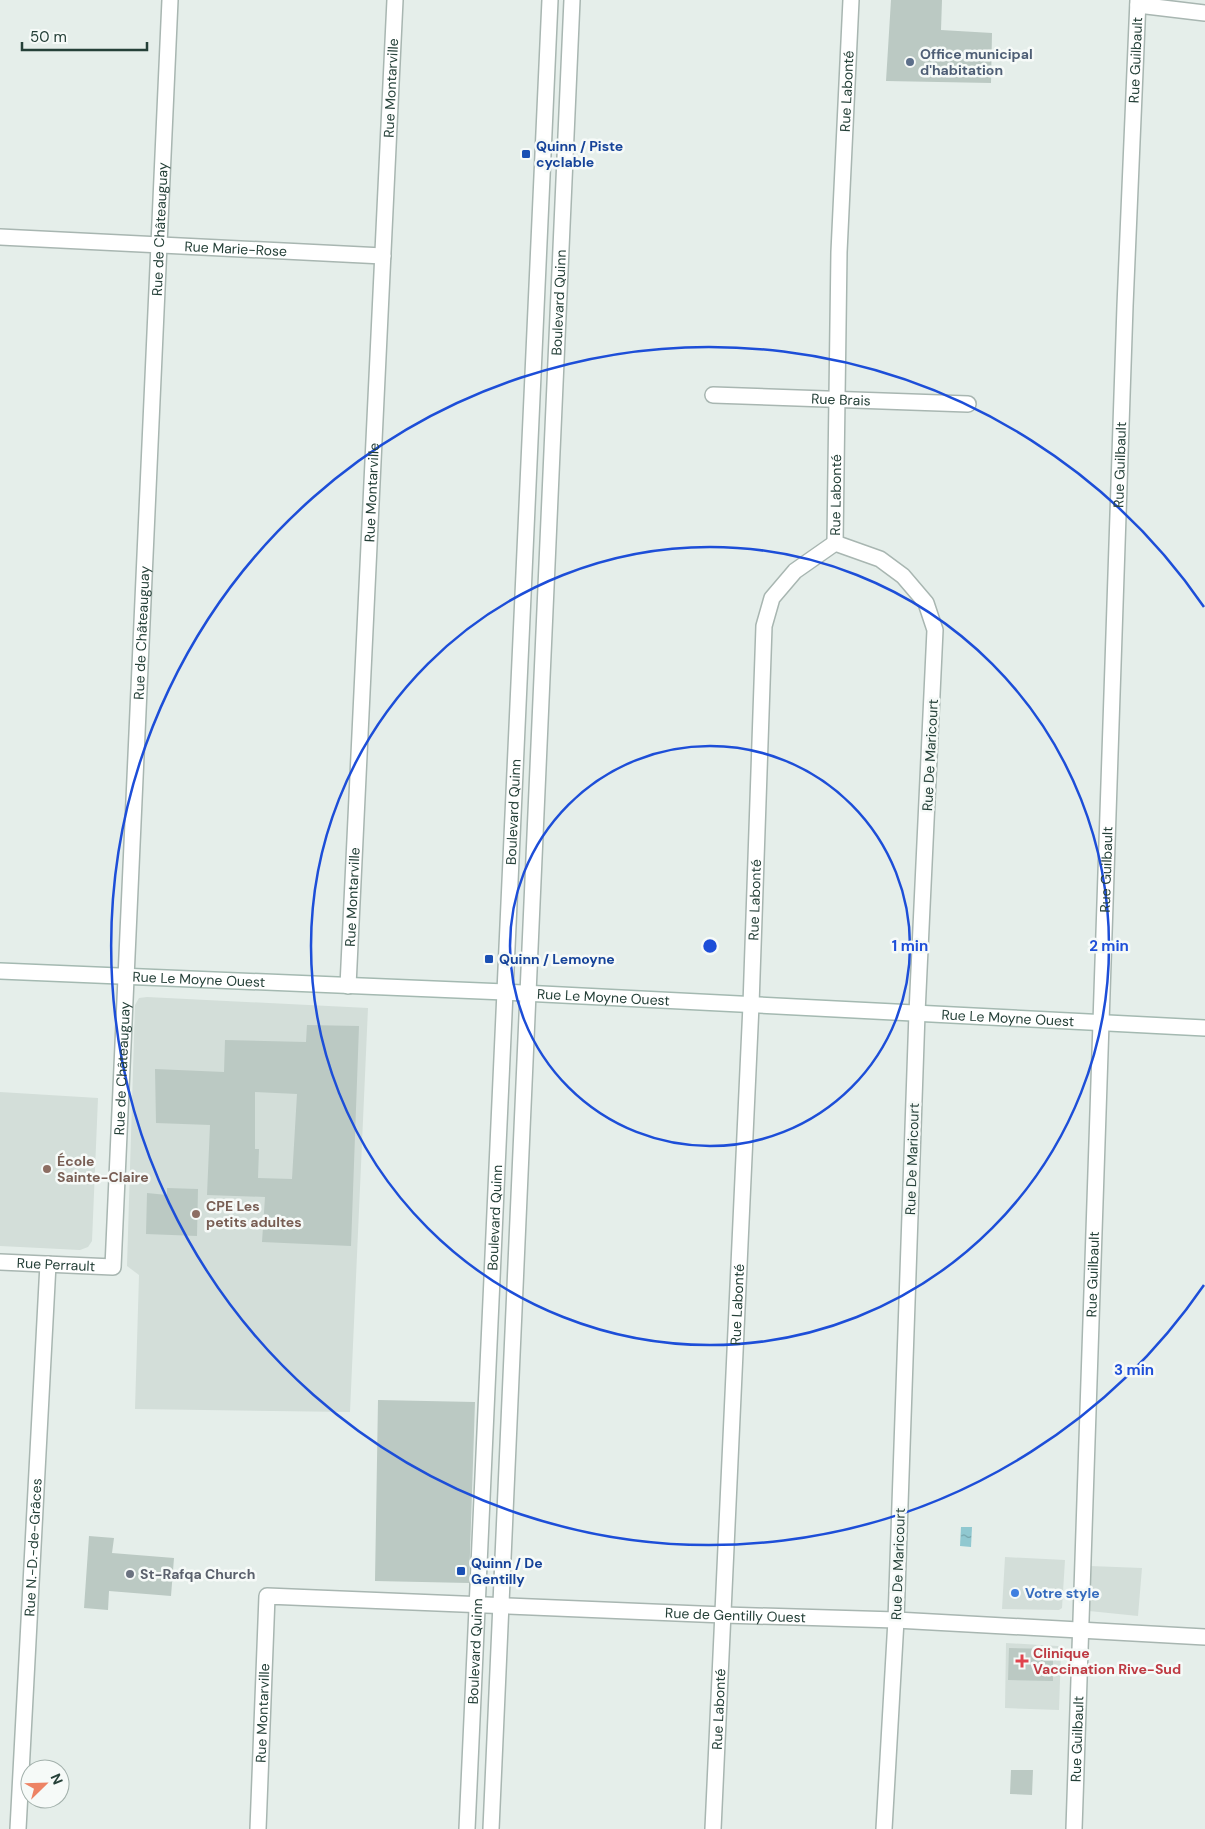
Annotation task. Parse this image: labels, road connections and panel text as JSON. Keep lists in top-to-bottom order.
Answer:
{
  "streets": {
    "street": [
      "Rue Guilbault",
      "Rue Montarville",
      "Rue Labonté",
      "Rue de Châteauguay",
      "Rue Marie-Rose",
      "Boulevard Quinn",
      "Rue Brais",
      "Rue De Maricourt",
      "Rue Le Moyne Ouest",
      "Rue Perrault",
      "Rue N.-D.-de-Grâces",
      "Rue de Gentilly Ouest"
    ]
  },
  "crossings": [
    ["Rue Guilbault", "Rue Le Moyne Ouest"],
    ["Rue Guilbault", "Rue de Gentilly Ouest"],
    ["Rue Montarville", "Rue Marie-Rose"],
    ["Rue Montarville", "Rue Le Moyne Ouest"],
    ["Rue Montarville", "Rue de Gentilly Ouest"],
    ["Rue Labonté", "Rue Brais"],
    ["Rue Labonté", "Rue De Maricourt"],
    ["Rue Labonté", "Rue Le Moyne Ouest"],
    ["Rue Labonté", "Rue de Gentilly Ouest"],
    ["Rue de Châteauguay", "Rue Marie-Rose"],
    ["Rue de Châteauguay", "Rue Le Moyne Ouest"],
    ["Rue de Châteauguay", "Rue Perrault"],
    ["Boulevard Quinn", "Rue Le Moyne Ouest"],
    ["Boulevard Quinn", "Rue de Gentilly Ouest"],
    ["Rue De Maricourt", "Rue Le Moyne Ouest"],
    ["Rue De Maricourt", "Rue de Gentilly Ouest"],
    ["Rue Perrault", "Rue N.-D.-de-Grâces"]
  ],
  "places": {
    "other": [
      "Office municipal d'habitation",
      "École Sainte-Claire",
      "CPE Les petits adultes",
      "St-Rafqa Church",
      "Votre style"
    ],
    "transit": ["Quinn / Piste cyclable", "Quinn / Lemoyne", "Quinn / De Gentilly"],
    "health": ["Clinique Vaccination Rive-Sud"]
  },
  "scale_bar": "50 m",
  "north": "top right",
  "rings": ["1 min", "2 min", "3 min"]
}
